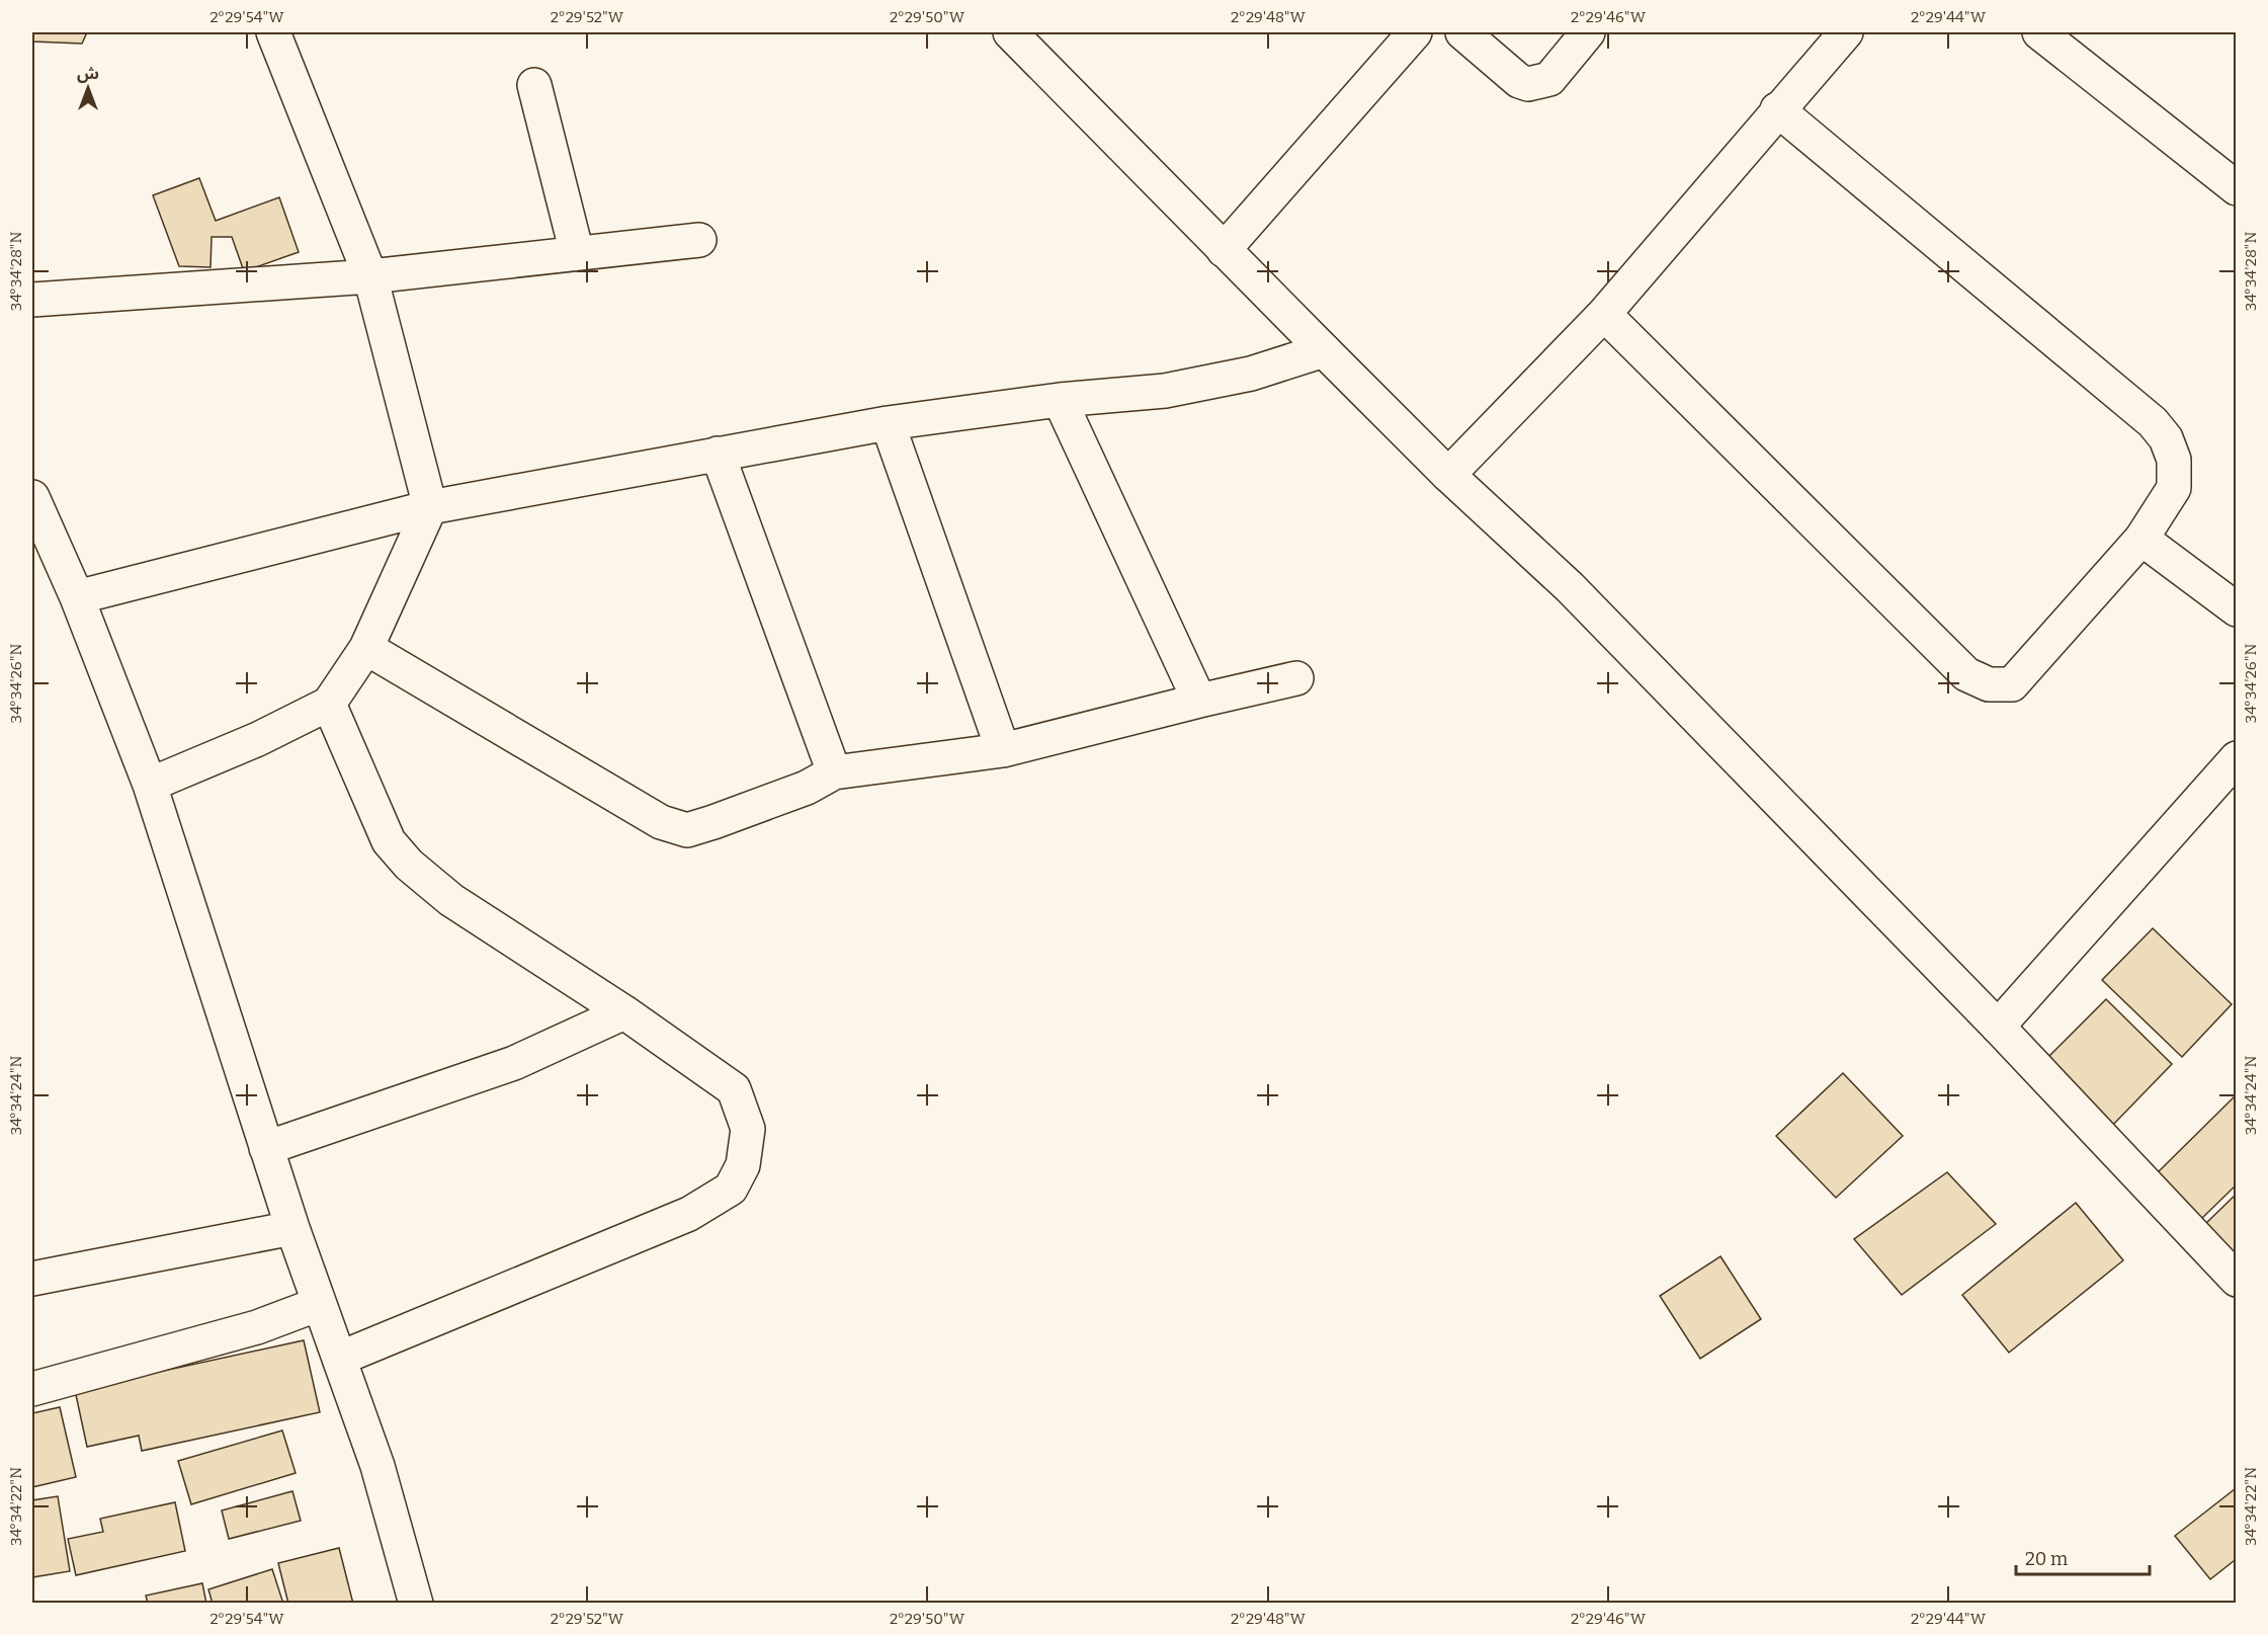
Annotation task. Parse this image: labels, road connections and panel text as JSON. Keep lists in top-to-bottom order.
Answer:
{
  "scale_bar": "20 m",
  "north": "top",
  "coordinates": [
    "2°29'54\"W",
    "2°29'52\"W",
    "2°29'50\"W",
    "2°29'48\"W",
    "2°29'46\"W",
    "2°29'44\"W",
    "34°34'28\"N",
    "34°34'26\"N",
    "34°34'24\"N",
    "34°34'22\"N"
  ]
}
